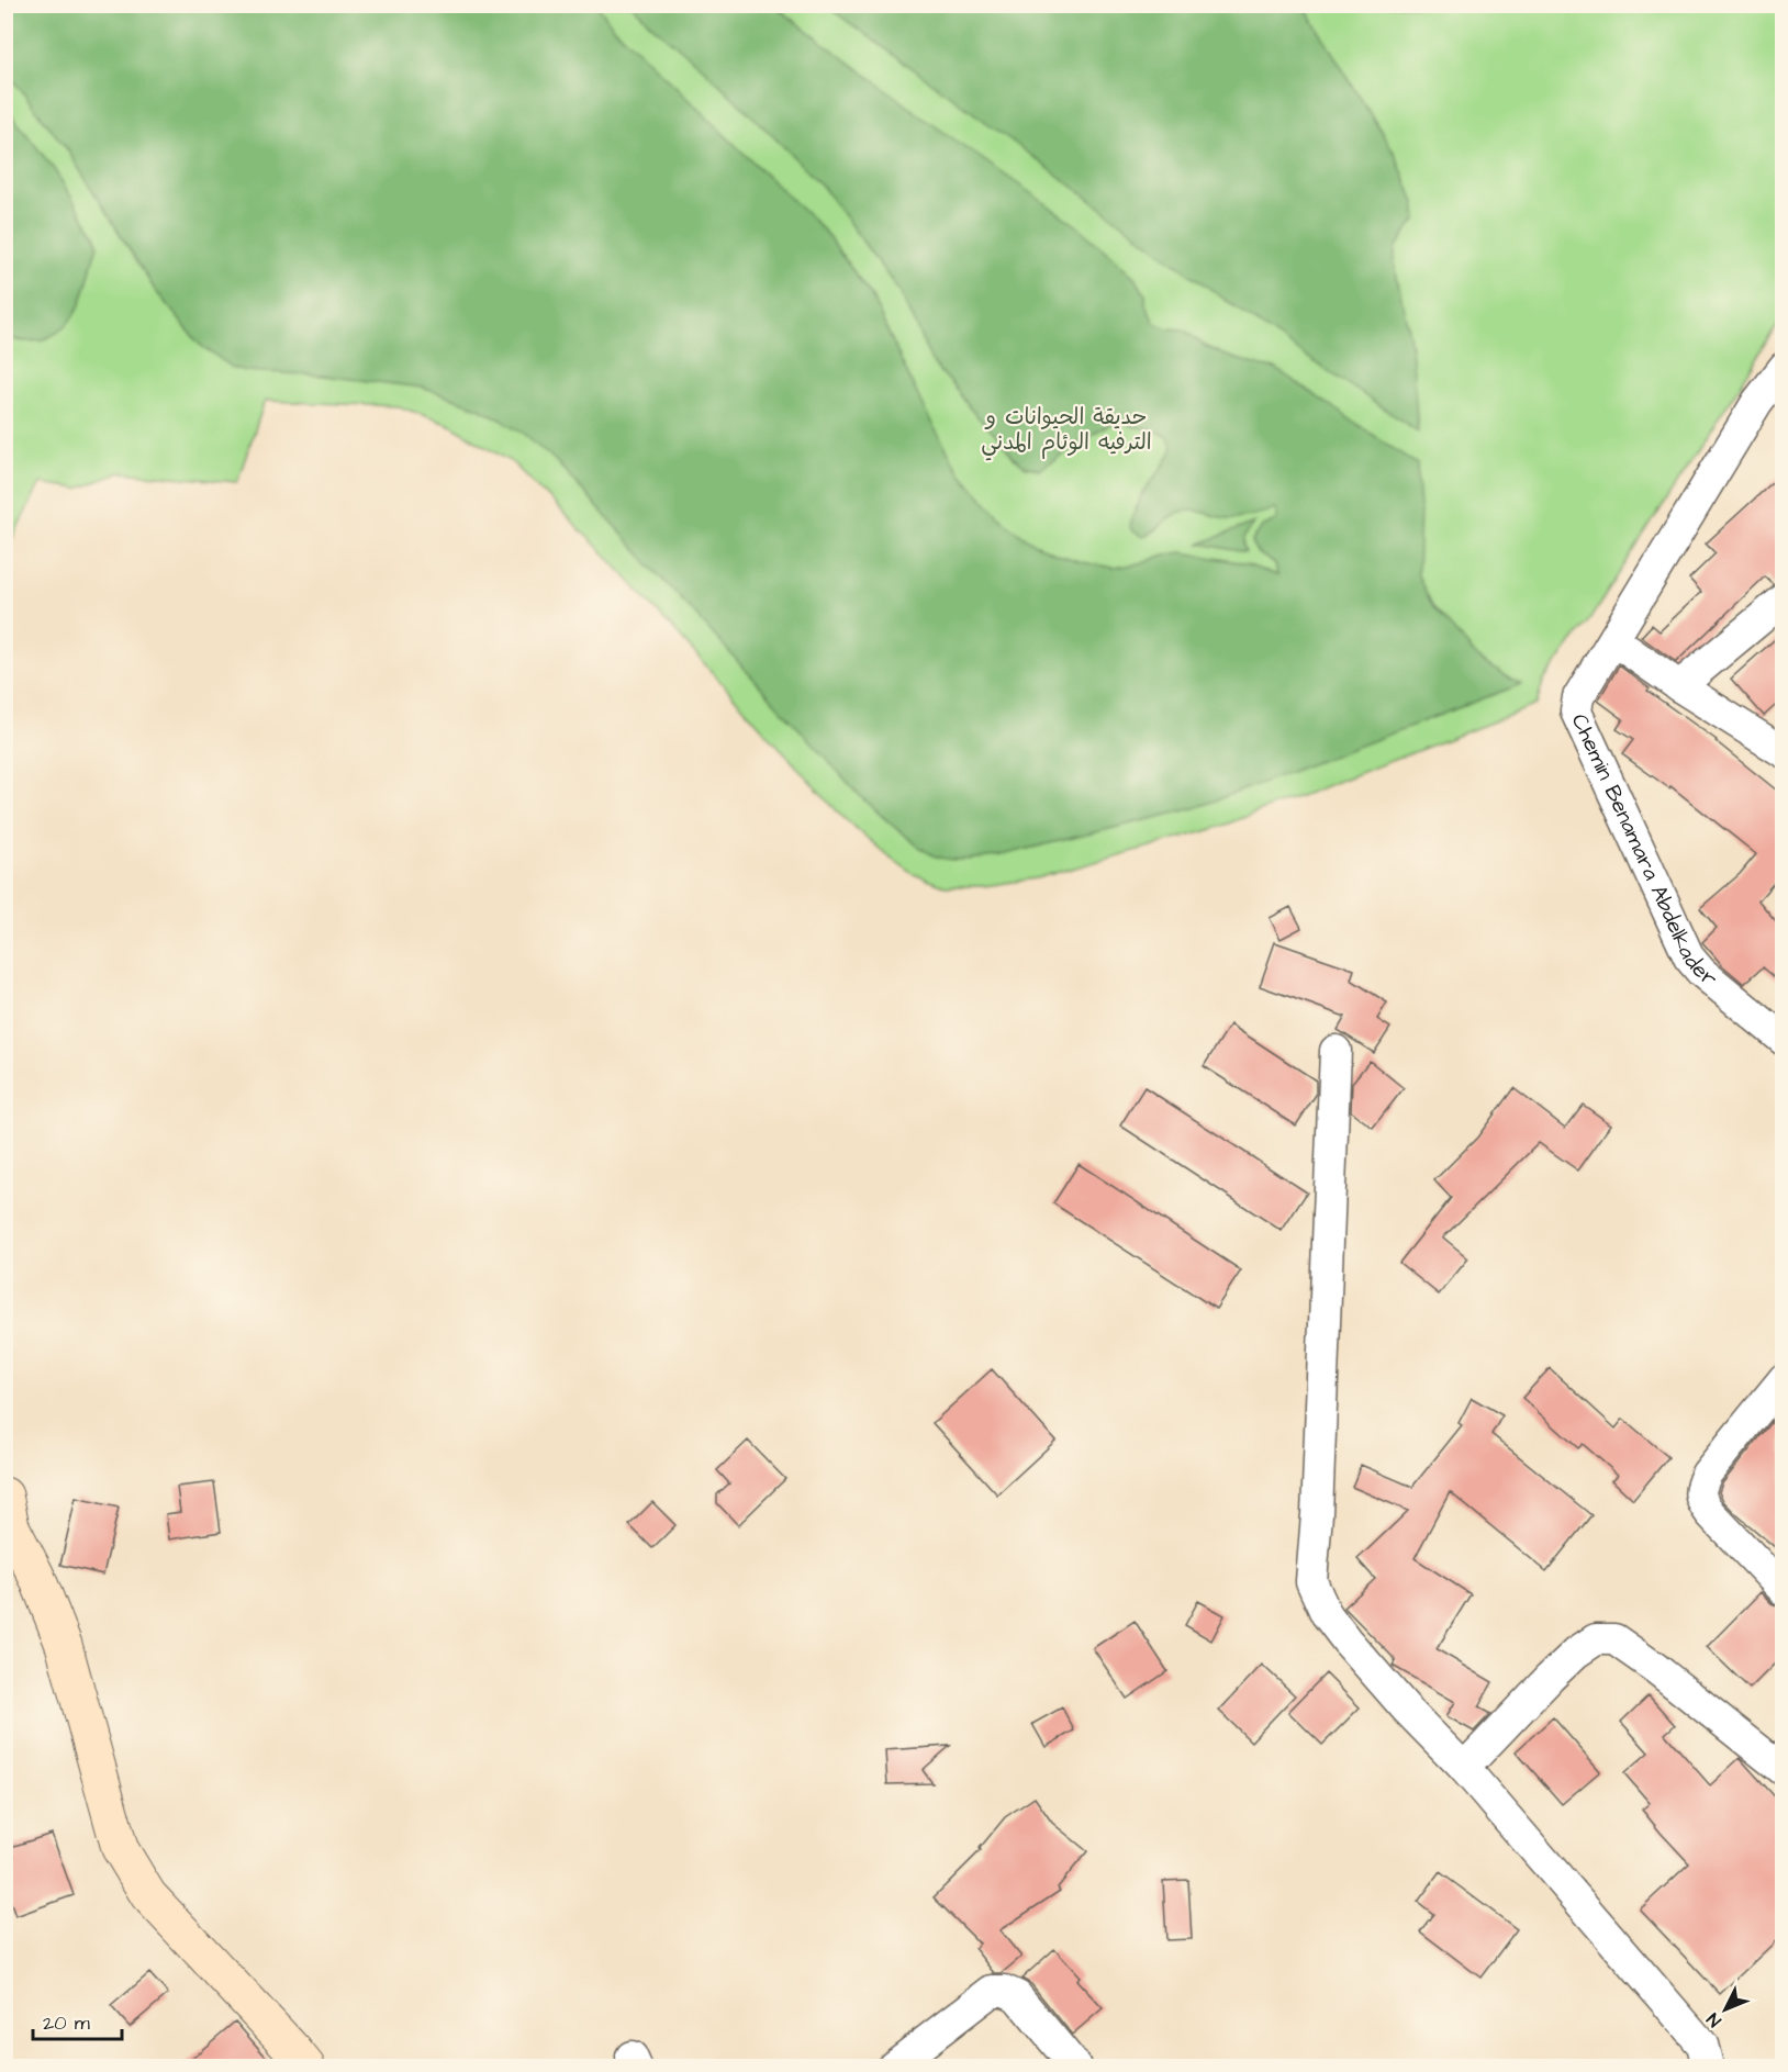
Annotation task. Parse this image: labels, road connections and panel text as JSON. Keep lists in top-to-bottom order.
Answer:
{
  "streets": {
    "street": ["Chemin Benamara Abdelkader"]
  },
  "parks": ["حديقة الحيوانات و الترفيه الوئام المدني"],
  "scale_bar": "20 m",
  "north": "bottom left"
}
